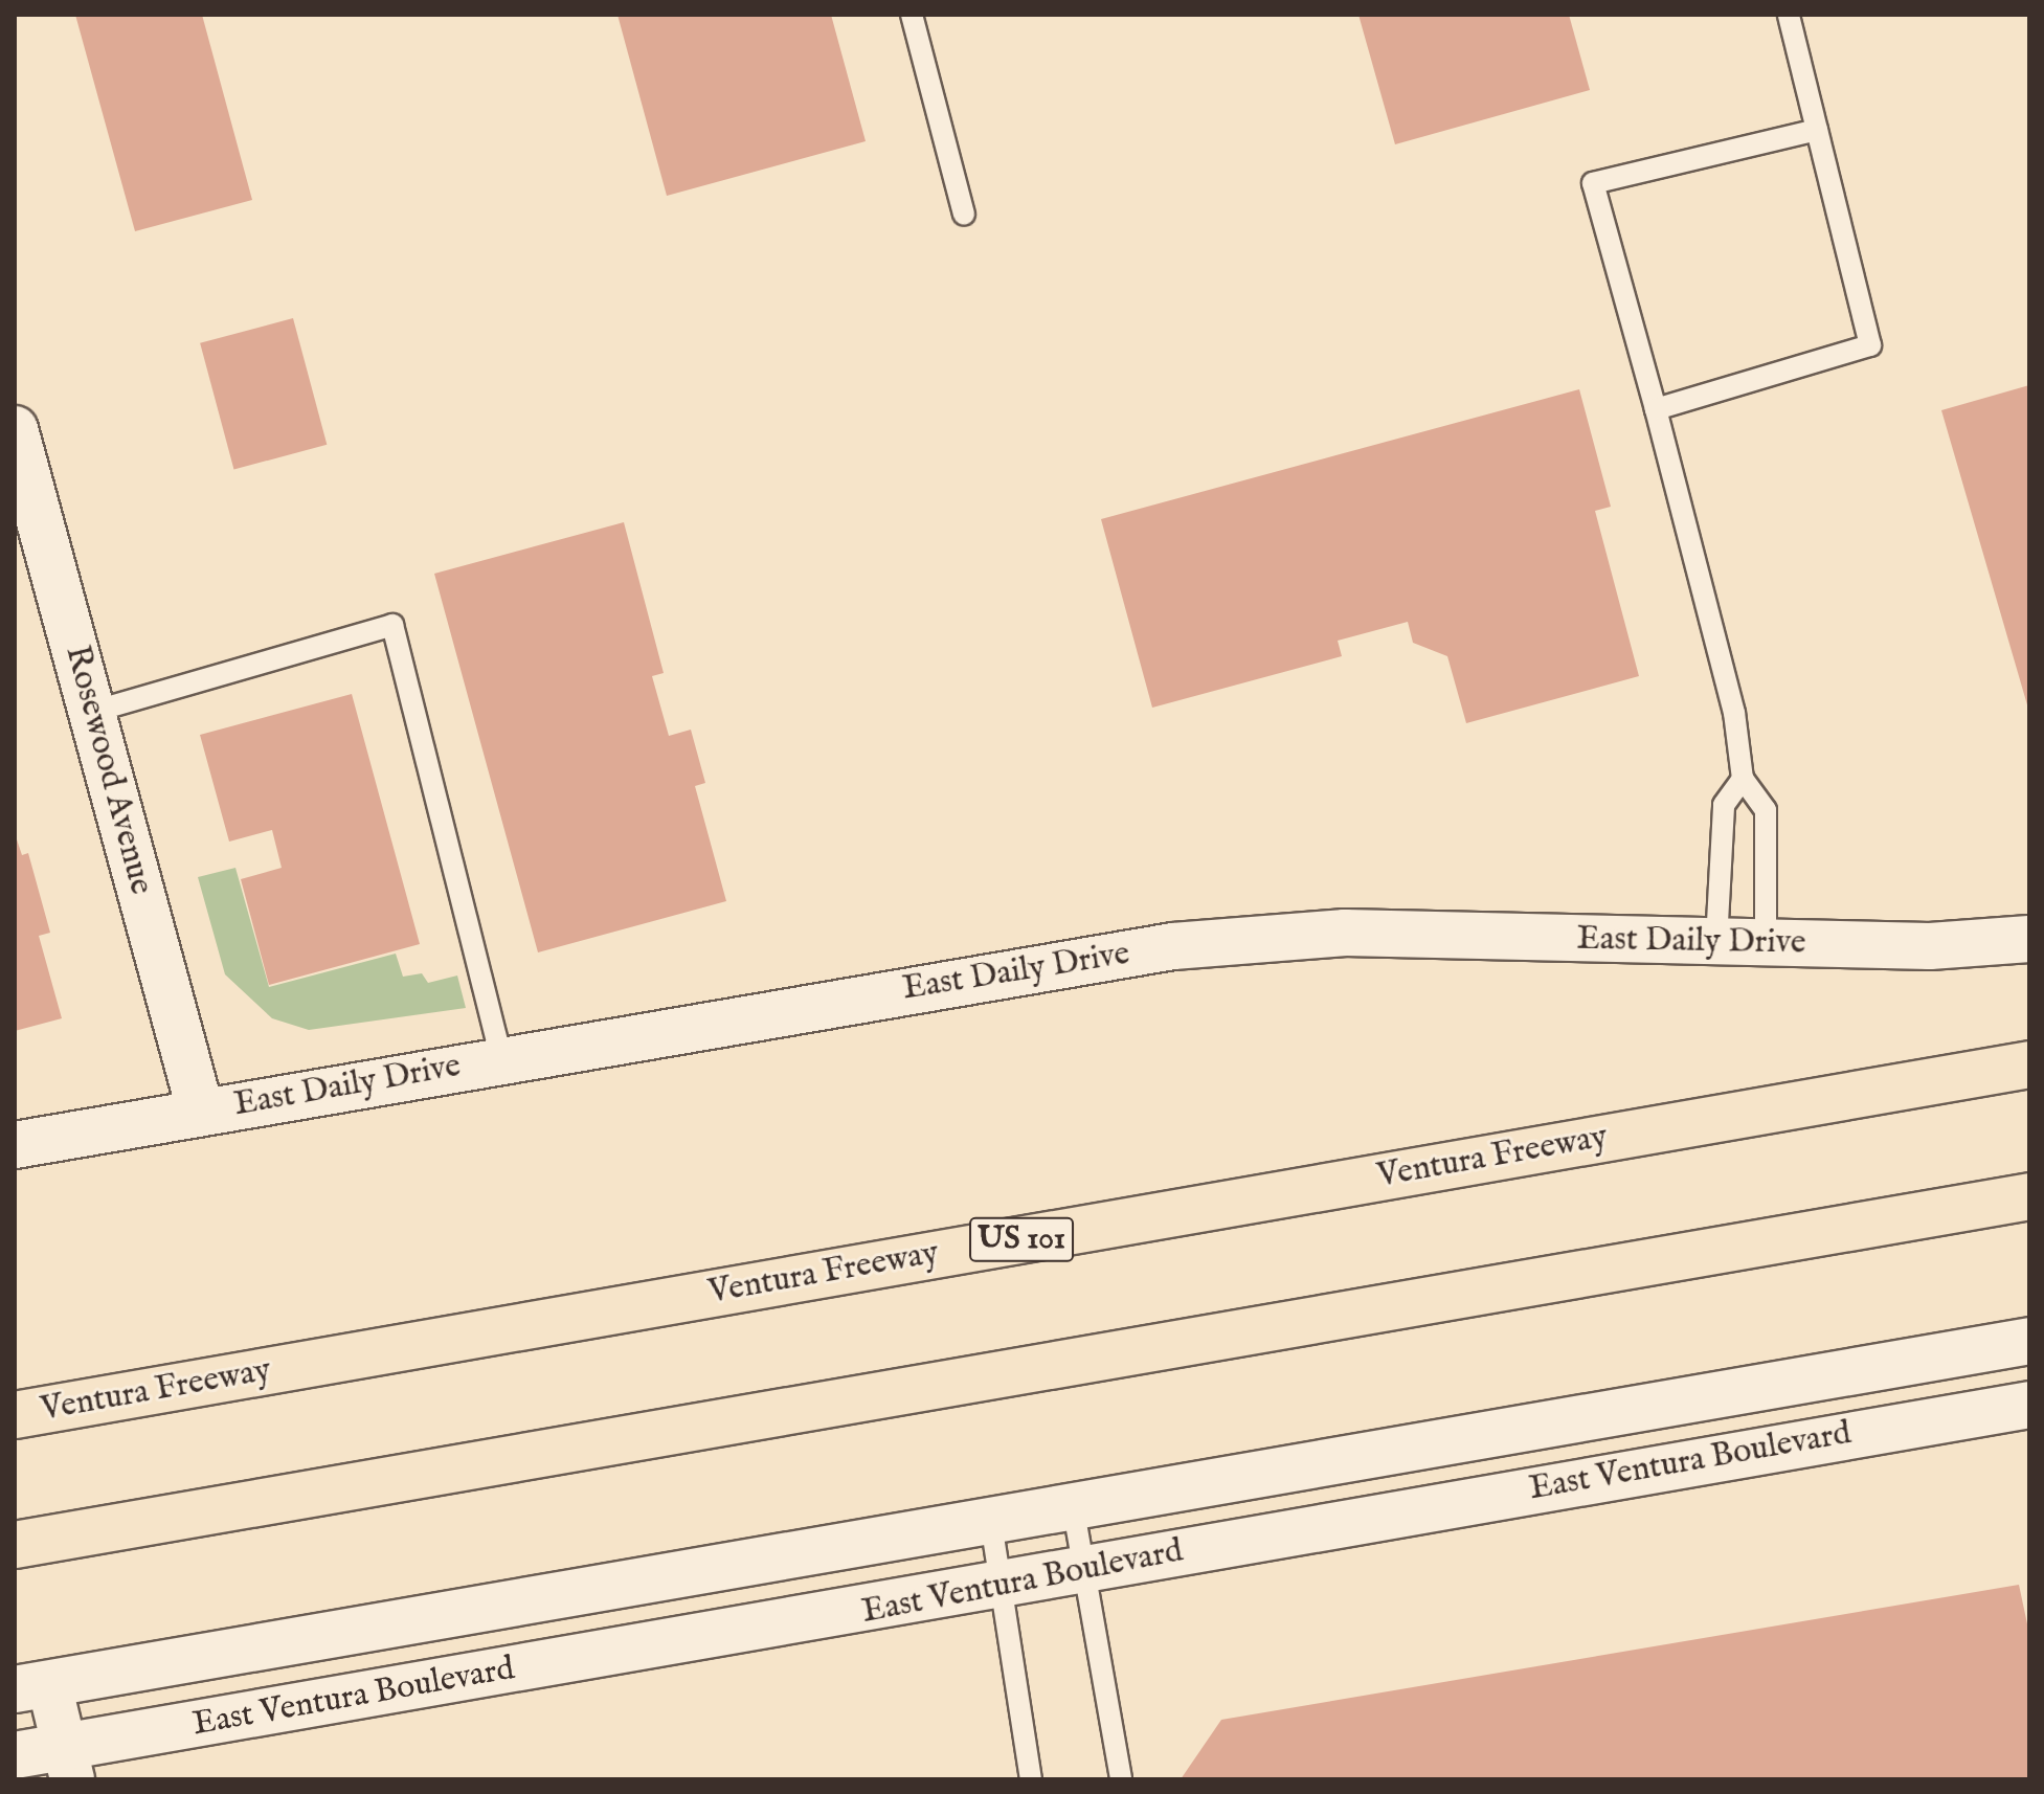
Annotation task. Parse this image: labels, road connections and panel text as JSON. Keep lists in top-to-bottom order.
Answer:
{
  "streets": {
    "highway": ["Ventura Freeway", "US 101"],
    "main road": ["Rosewood Avenue", "East Daily Drive", "East Ventura Boulevard"]
  },
  "crossings": [
    ["Rosewood Avenue", "East Daily Drive"]
  ]
}
